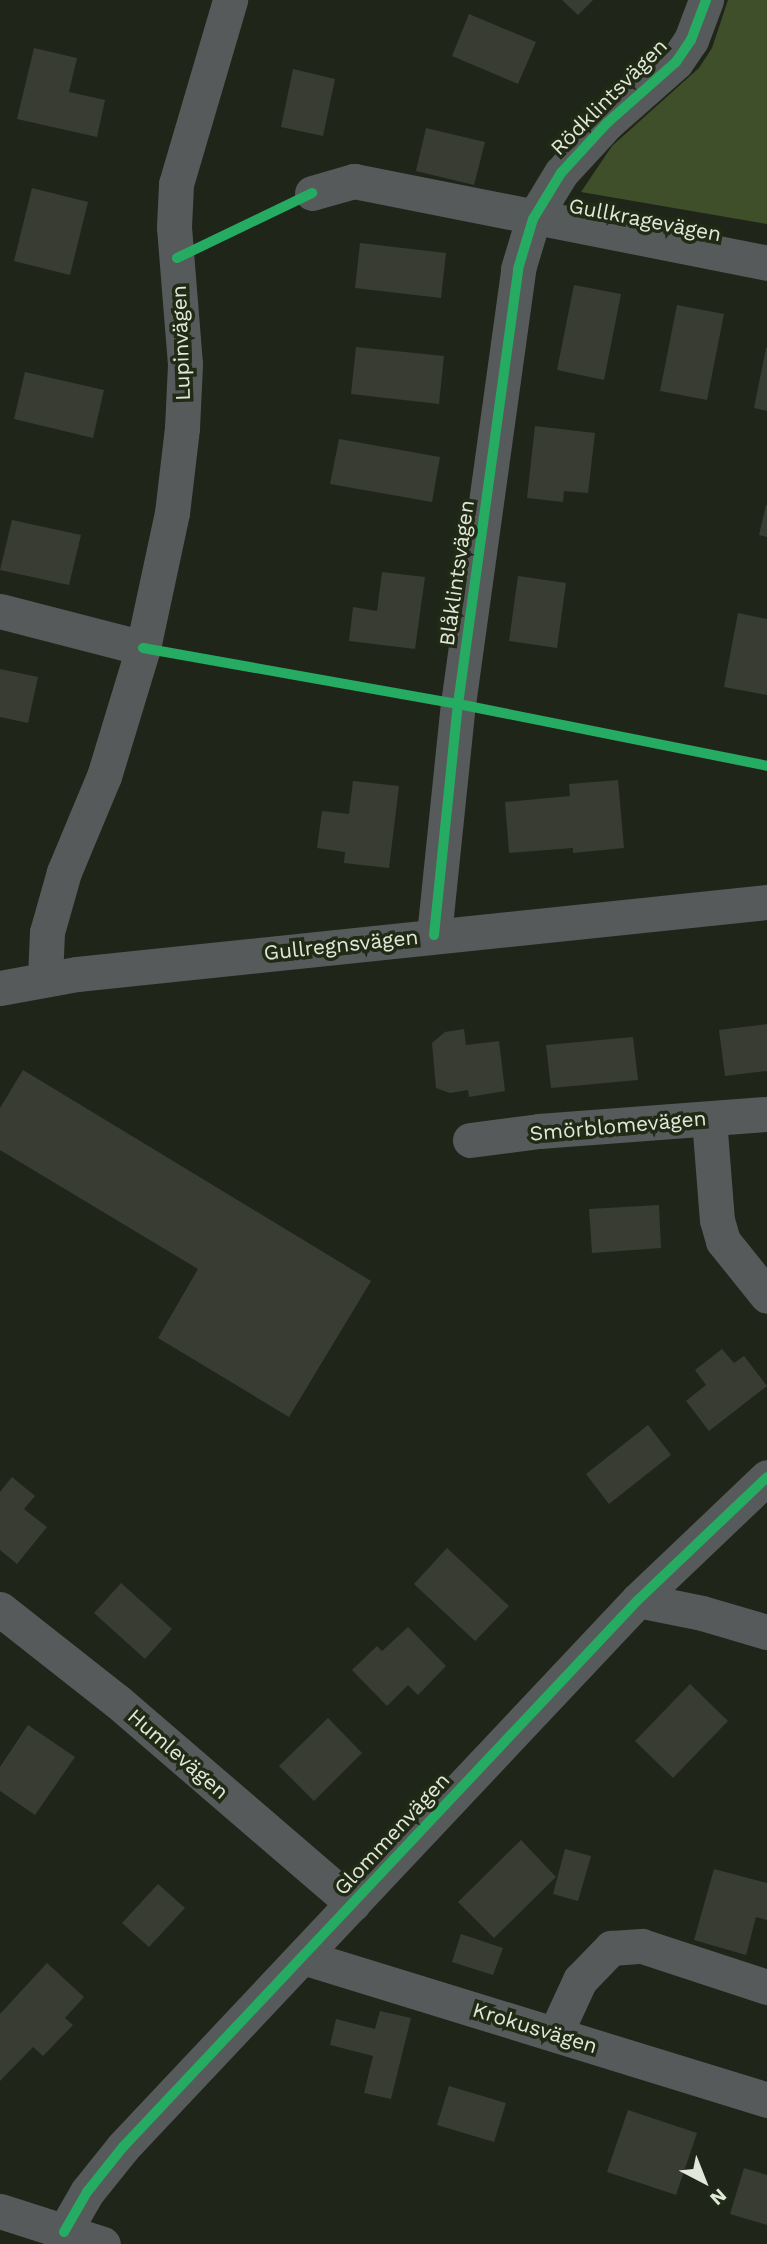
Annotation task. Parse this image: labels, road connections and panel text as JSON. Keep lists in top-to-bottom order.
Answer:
{
  "streets": {
    "street": [
      "Rödklintsvägen",
      "Gullkragevägen",
      "Lupinvägen",
      "Blåklintsvägen",
      "Gullregnsvägen",
      "Smörblomevägen",
      "Humlevägen",
      "Glommenvägen",
      "Krokusvägen"
    ]
  },
  "crossings": [
    ["Rödklintsvägen", "Gullkragevägen"],
    ["Rödklintsvägen", "Blåklintsvägen"],
    ["Gullkragevägen", "Blåklintsvägen"],
    ["Lupinvägen", "Gullregnsvägen"],
    ["Blåklintsvägen", "Gullregnsvägen"],
    ["Humlevägen", "Glommenvägen"],
    ["Glommenvägen", "Krokusvägen"]
  ],
  "north": "bottom right"
}
